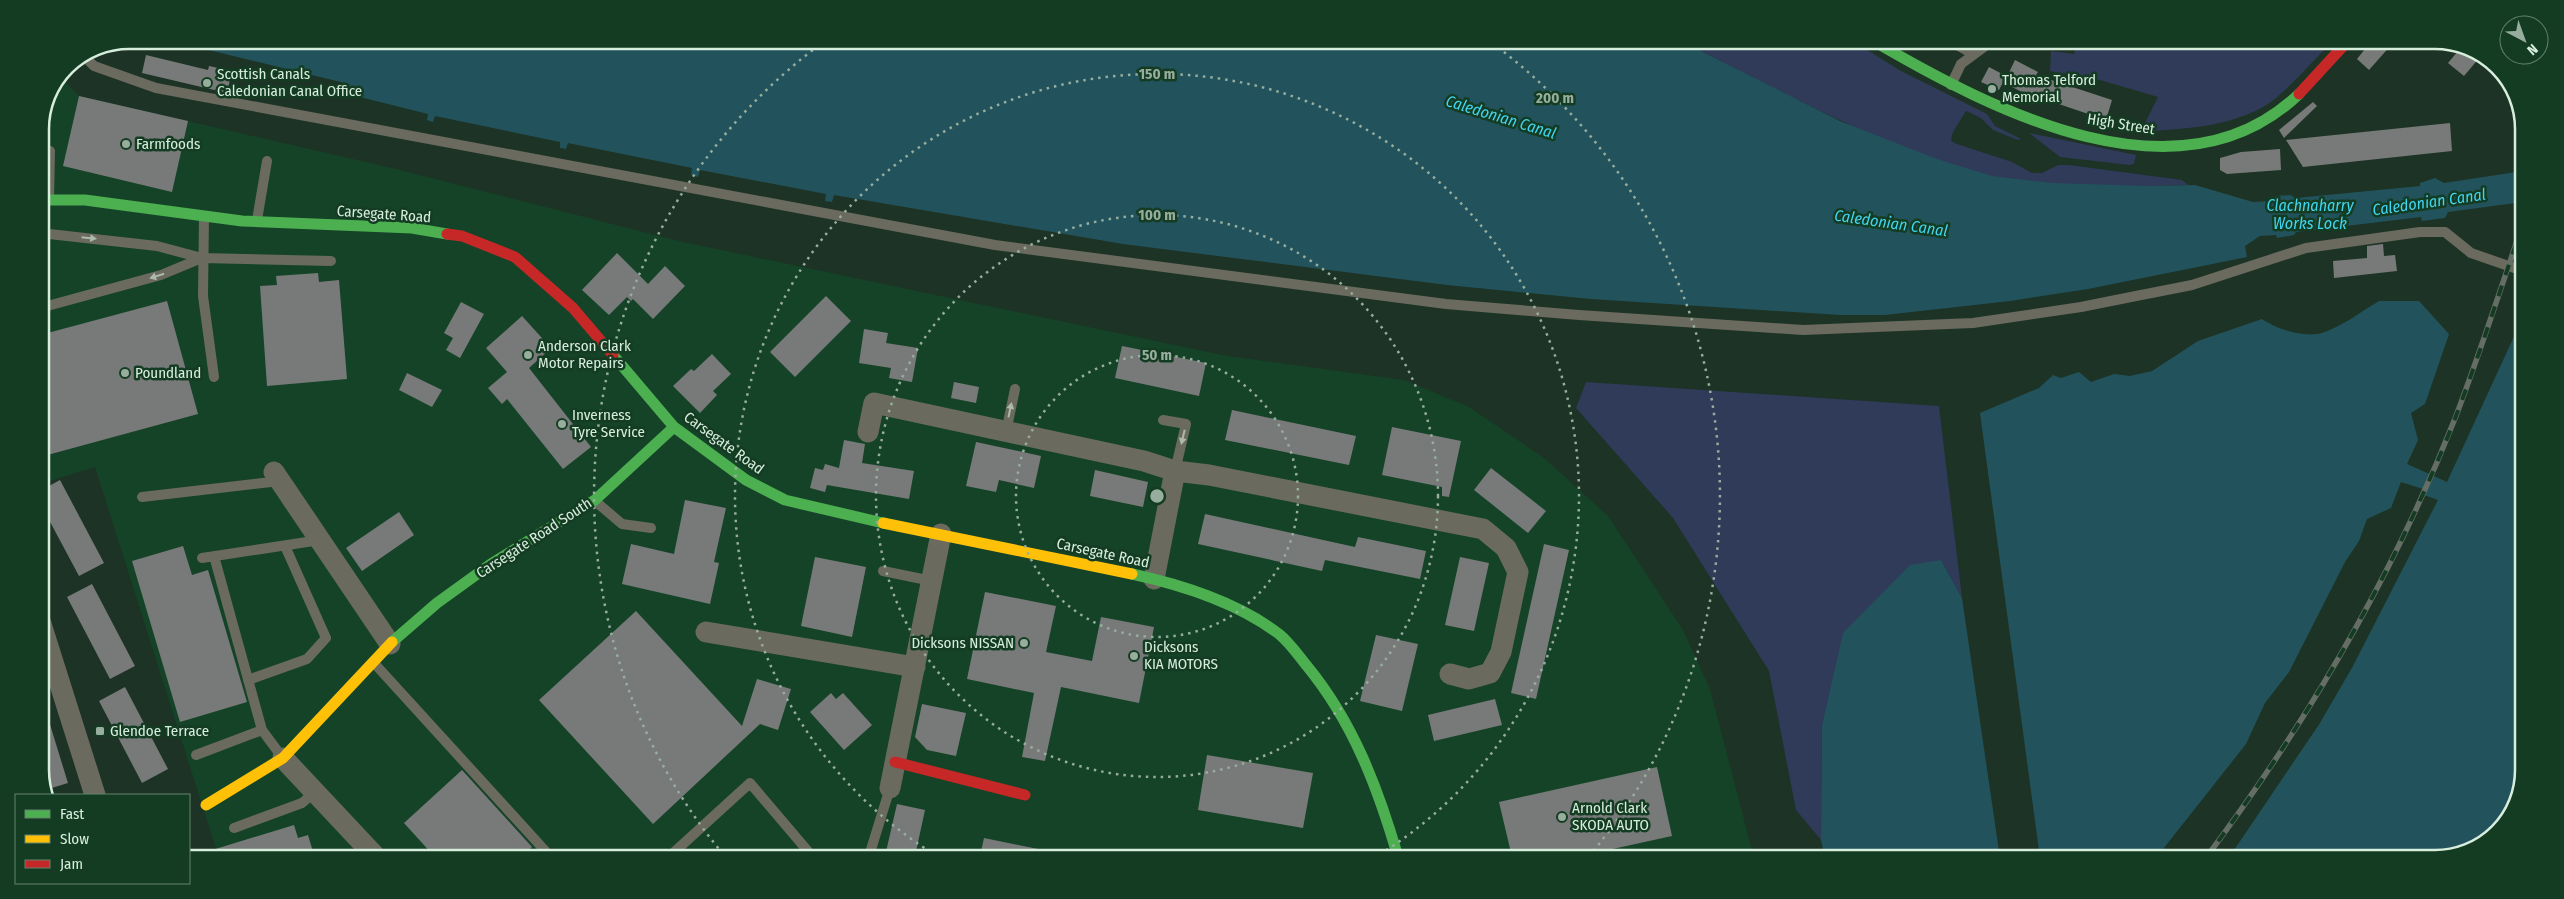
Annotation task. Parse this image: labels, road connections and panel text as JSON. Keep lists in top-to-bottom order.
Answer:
{
  "streets": {
    "street": ["High Street", "Carsegate Road", "Carsegate Road South"]
  },
  "crossings": [
    ["Carsegate Road", "Carsegate Road South"]
  ],
  "water": ["Caledonian Canal", "Clachnaharry Works Lock"],
  "places": {
    "other": [
      "Scottish Canals Caledonian Canal Office",
      "Thomas Telford Memorial",
      "Farmfoods",
      "Anderson Clark Motor Repairs",
      "Poundland",
      "Inverness Tyre Service",
      "Dicksons NISSAN",
      "Dicksons KIA MOTORS",
      "Arnold Clark SKODA AUTO"
    ],
    "transit": ["Glendoe Terrace"]
  },
  "legend": ["Fast", "Slow", "Jam"],
  "north": "bottom right",
  "rings": [
    "150 m",
    "200 m",
    "100 m",
    "50 m"
  ]
}
